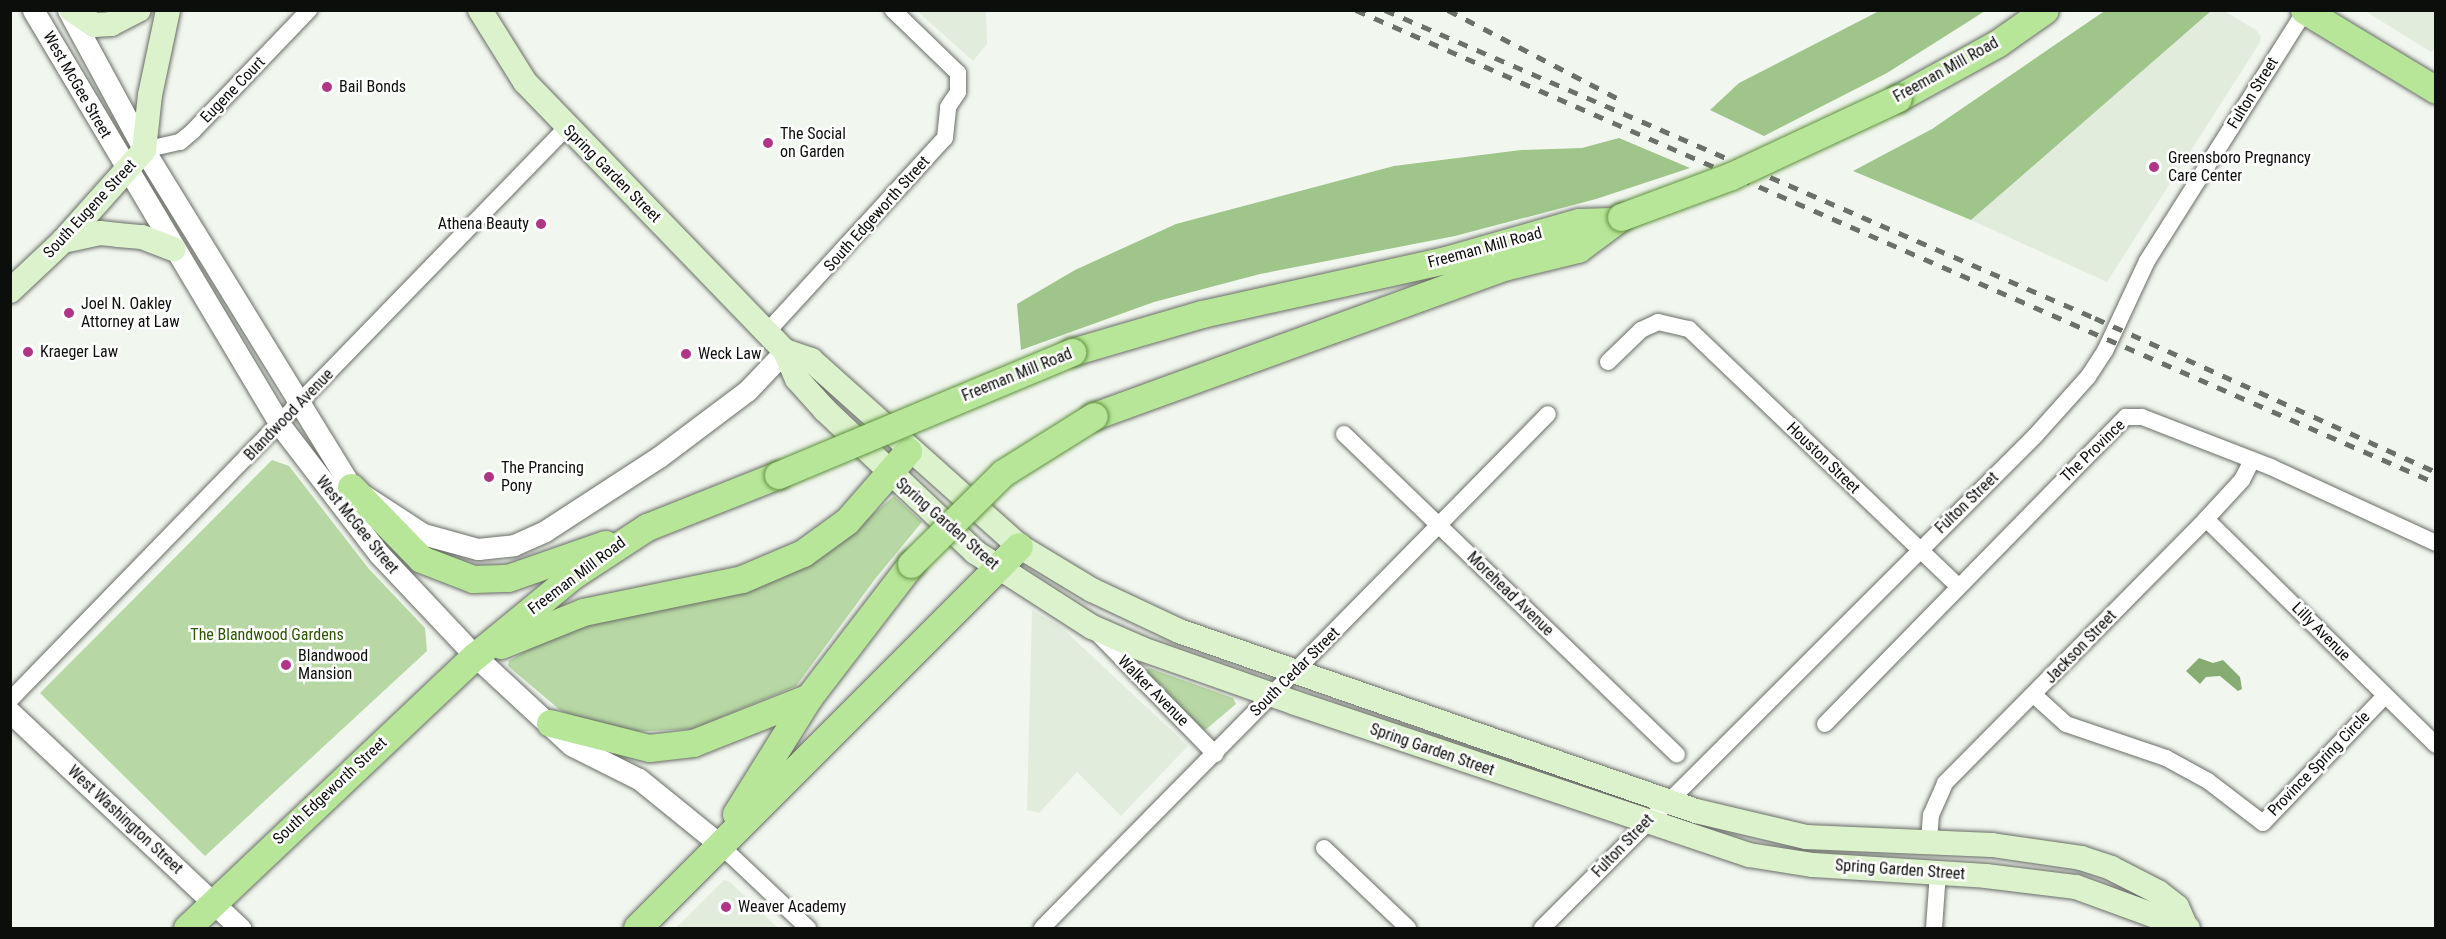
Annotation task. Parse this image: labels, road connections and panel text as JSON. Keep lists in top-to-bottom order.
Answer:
{
  "streets": {
    "main road": [
      "Freeman Mill Road",
      "Spring Garden Street",
      "South Eugene Street",
      "South Edgeworth Street"
    ],
    "street": [
      "West McGee Street",
      "Eugene Court",
      "Fulton Street",
      "Blandwood Avenue",
      "The Province",
      "Houston Street",
      "Morehead Avenue",
      "Lilly Avenue",
      "Jackson Street",
      "South Cedar Street",
      "Walker Avenue",
      "Province Spring Circle",
      "West Washington Street"
    ]
  },
  "crossings": [
    ["Freeman Mill Road", "West McGee Street"],
    ["Freeman Mill Road", "South Edgeworth Street"],
    ["West McGee Street", "Eugene Court"],
    ["West McGee Street", "South Eugene Street"],
    ["West McGee Street", "South Edgeworth Street"],
    ["West McGee Street", "Blandwood Avenue"],
    ["Eugene Court", "South Eugene Street"],
    ["Fulton Street", "Spring Garden Street"],
    ["Fulton Street", "Houston Street"],
    ["Spring Garden Street", "South Edgeworth Street"],
    ["Spring Garden Street", "Blandwood Avenue"],
    ["Spring Garden Street", "Jackson Street"],
    ["Spring Garden Street", "South Cedar Street"],
    ["Spring Garden Street", "Walker Avenue"],
    ["South Edgeworth Street", "West Washington Street"],
    ["The Province", "Houston Street"],
    ["The Province", "Jackson Street"],
    ["Morehead Avenue", "South Cedar Street"],
    ["Lilly Avenue", "Jackson Street"],
    ["Lilly Avenue", "Province Spring Circle"],
    ["Jackson Street", "Province Spring Circle"],
    ["South Cedar Street", "Walker Avenue"]
  ],
  "parks": ["The Blandwood Gardens"],
  "places": [
    "Bail Bonds",
    "The Social on Garden",
    "Greensboro Pregnancy Care Center",
    "Athena Beauty",
    "Joel N. Oakley Attorney at Law",
    "Kraeger Law",
    "Weck Law",
    "The Prancing Pony",
    "Blandwood Mansion",
    "Weaver Academy"
  ]
}
